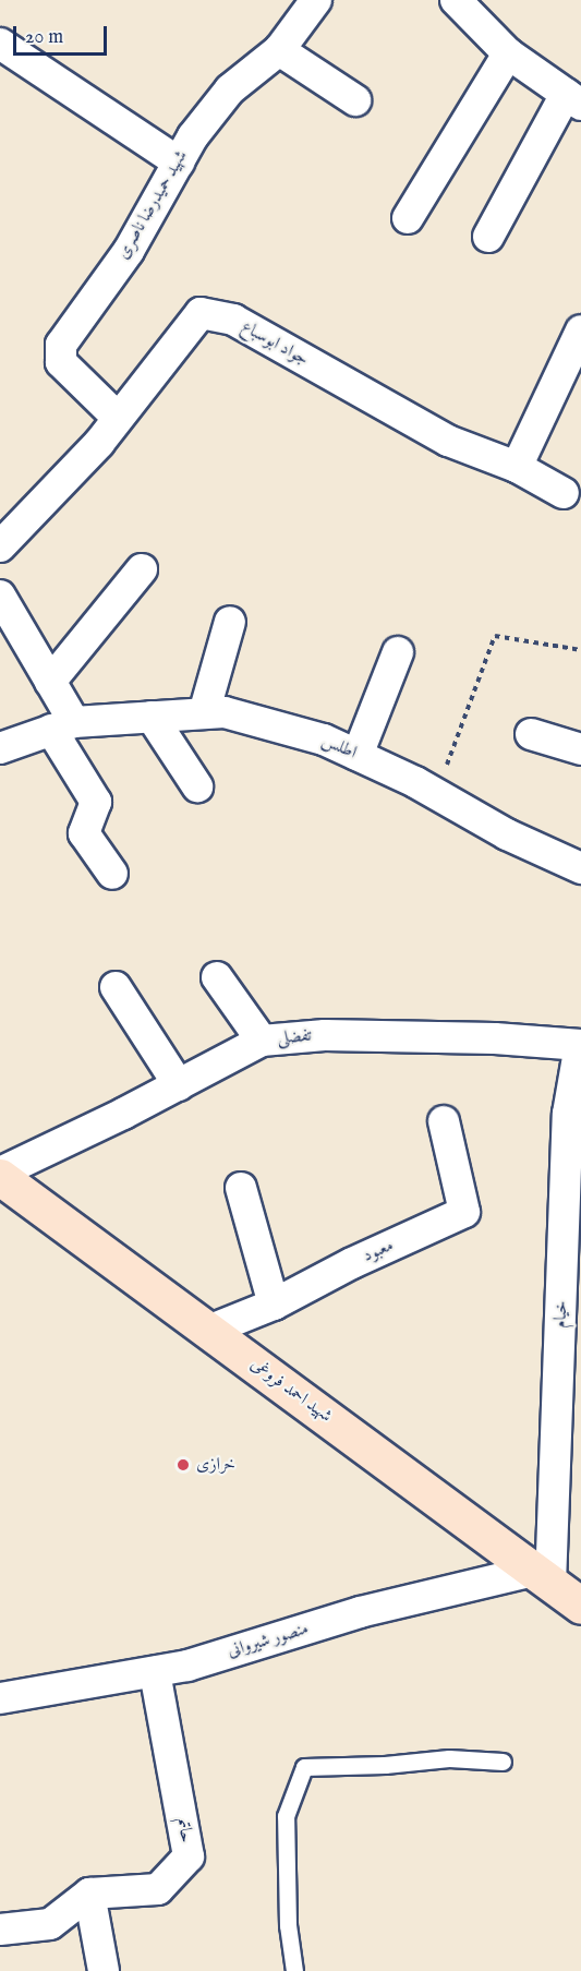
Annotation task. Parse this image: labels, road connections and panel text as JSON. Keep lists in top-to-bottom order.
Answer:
{
  "streets": {
    "main road": ["شهید احمد فروغی"],
    "street": [
      "شهید حمیدرضا ناصری",
      "جواد ابوسباع",
      "اطلس",
      "تفضلی",
      "معبود",
      "خیام",
      "منصور شیروانی",
      "حاتم"
    ]
  },
  "crossings": [
    ["شهید حمیدرضا ناصری", "جواد ابوسباع"],
    ["تفضلی", "خیام"],
    ["تفضلی", "شهید احمد فروغی"],
    ["معبود", "شهید احمد فروغی"],
    ["خیام", "شهید احمد فروغی"],
    ["خیام", "منصور شیروانی"],
    ["شهید احمد فروغی", "منصور شیروانی"],
    ["منصور شیروانی", "حاتم"]
  ],
  "places": ["خرازی"],
  "scale_bar": "20 m"
}
